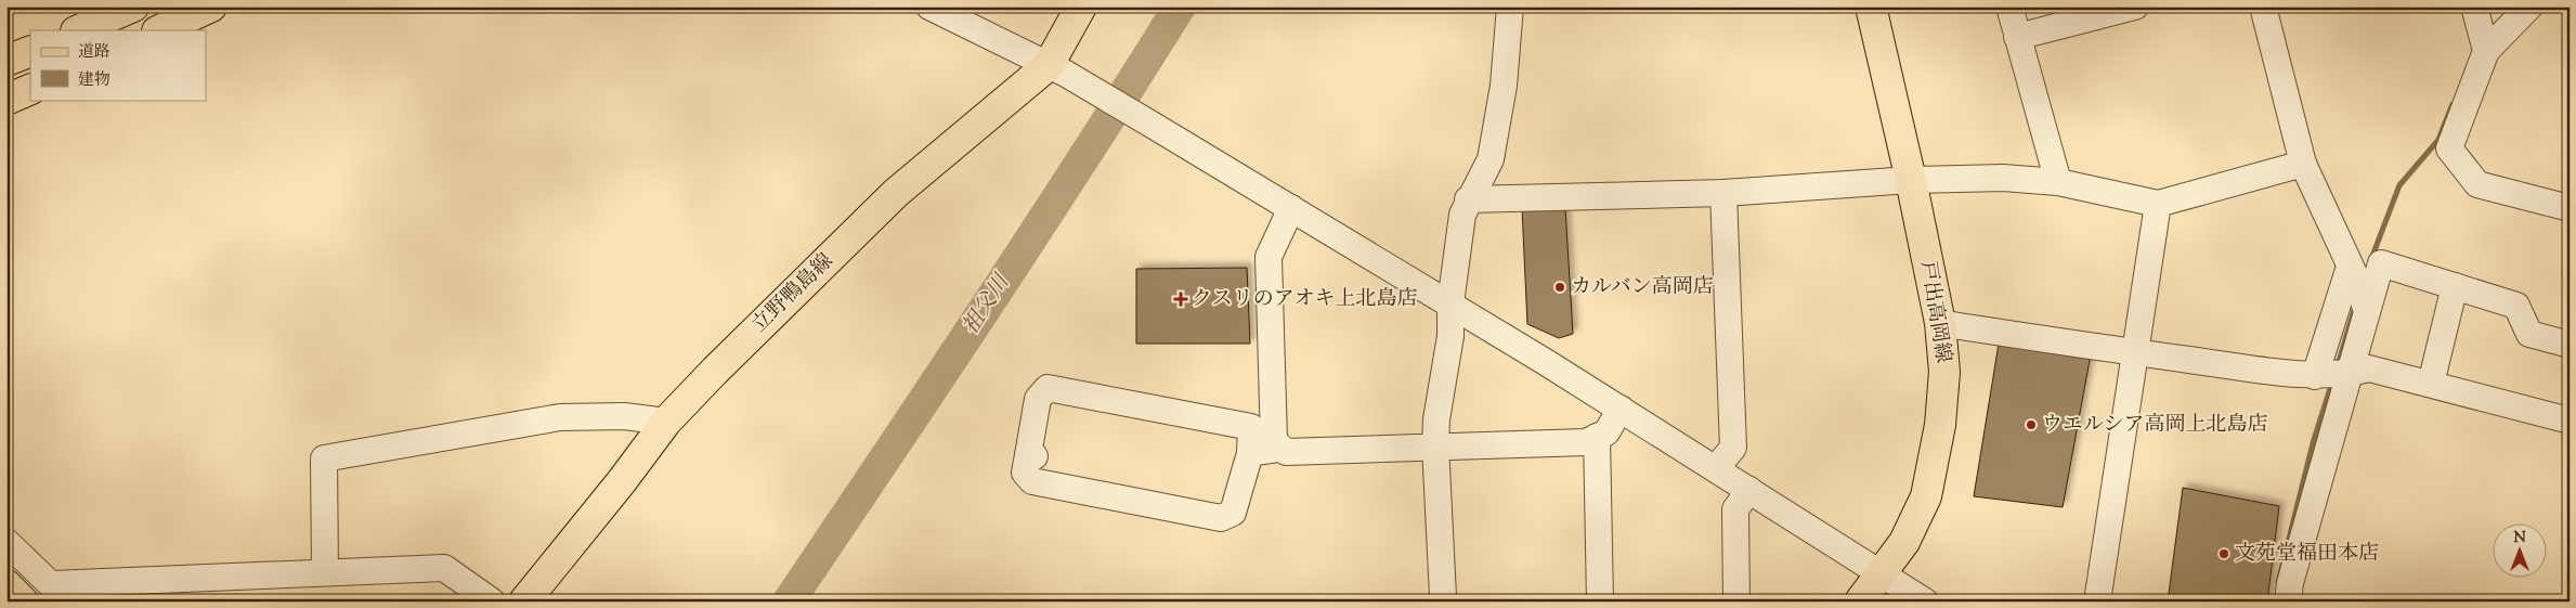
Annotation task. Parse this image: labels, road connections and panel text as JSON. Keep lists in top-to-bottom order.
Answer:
{
  "streets": {
    "main road": ["立野鴨島線", "戸出高岡線"]
  },
  "water": ["祖父川"],
  "places": {
    "other": ["カルバン高岡店", "ウエルシア高岡上北島店", "文苑堂福田本店"],
    "health": ["クスリのアオキ上北島店"]
  },
  "legend": ["道路", "建物"],
  "north": "top"
}
